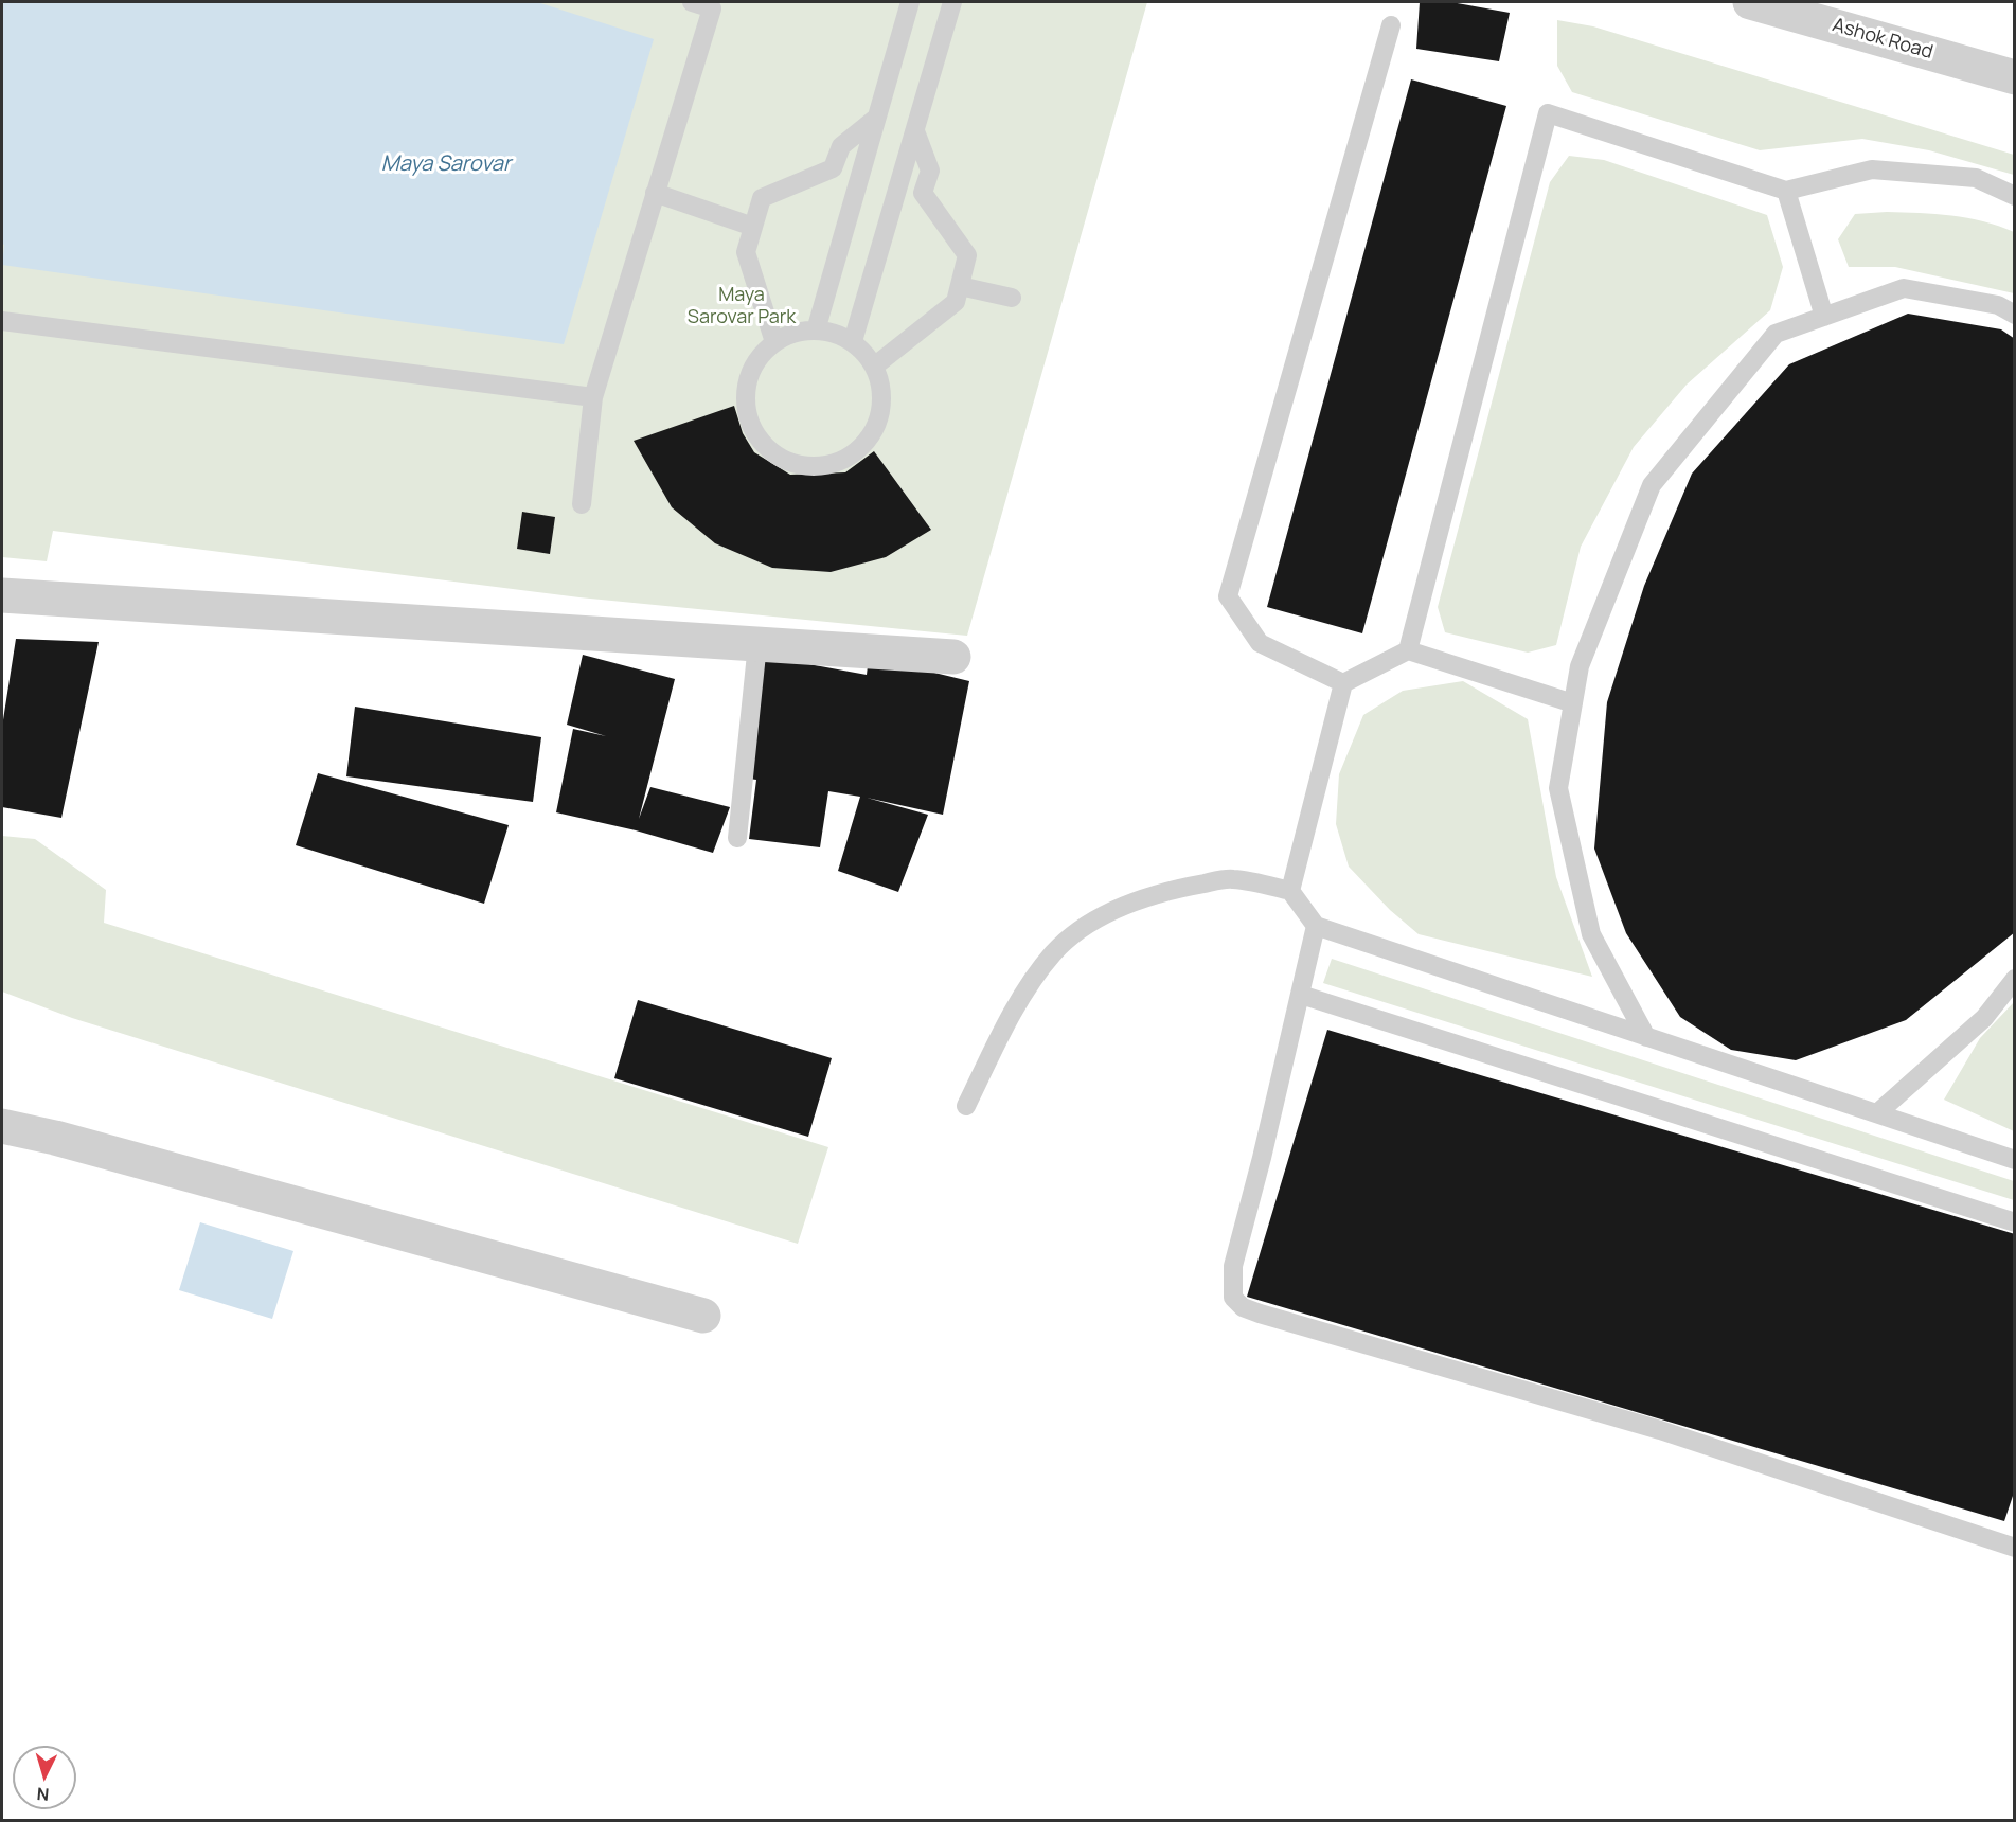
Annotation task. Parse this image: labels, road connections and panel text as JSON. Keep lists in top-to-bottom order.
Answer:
{
  "streets": {
    "street": ["Ashok Road"]
  },
  "water": ["Maya Sarovar"],
  "parks": ["Maya Sarovar Park"],
  "north": "bottom"
}
